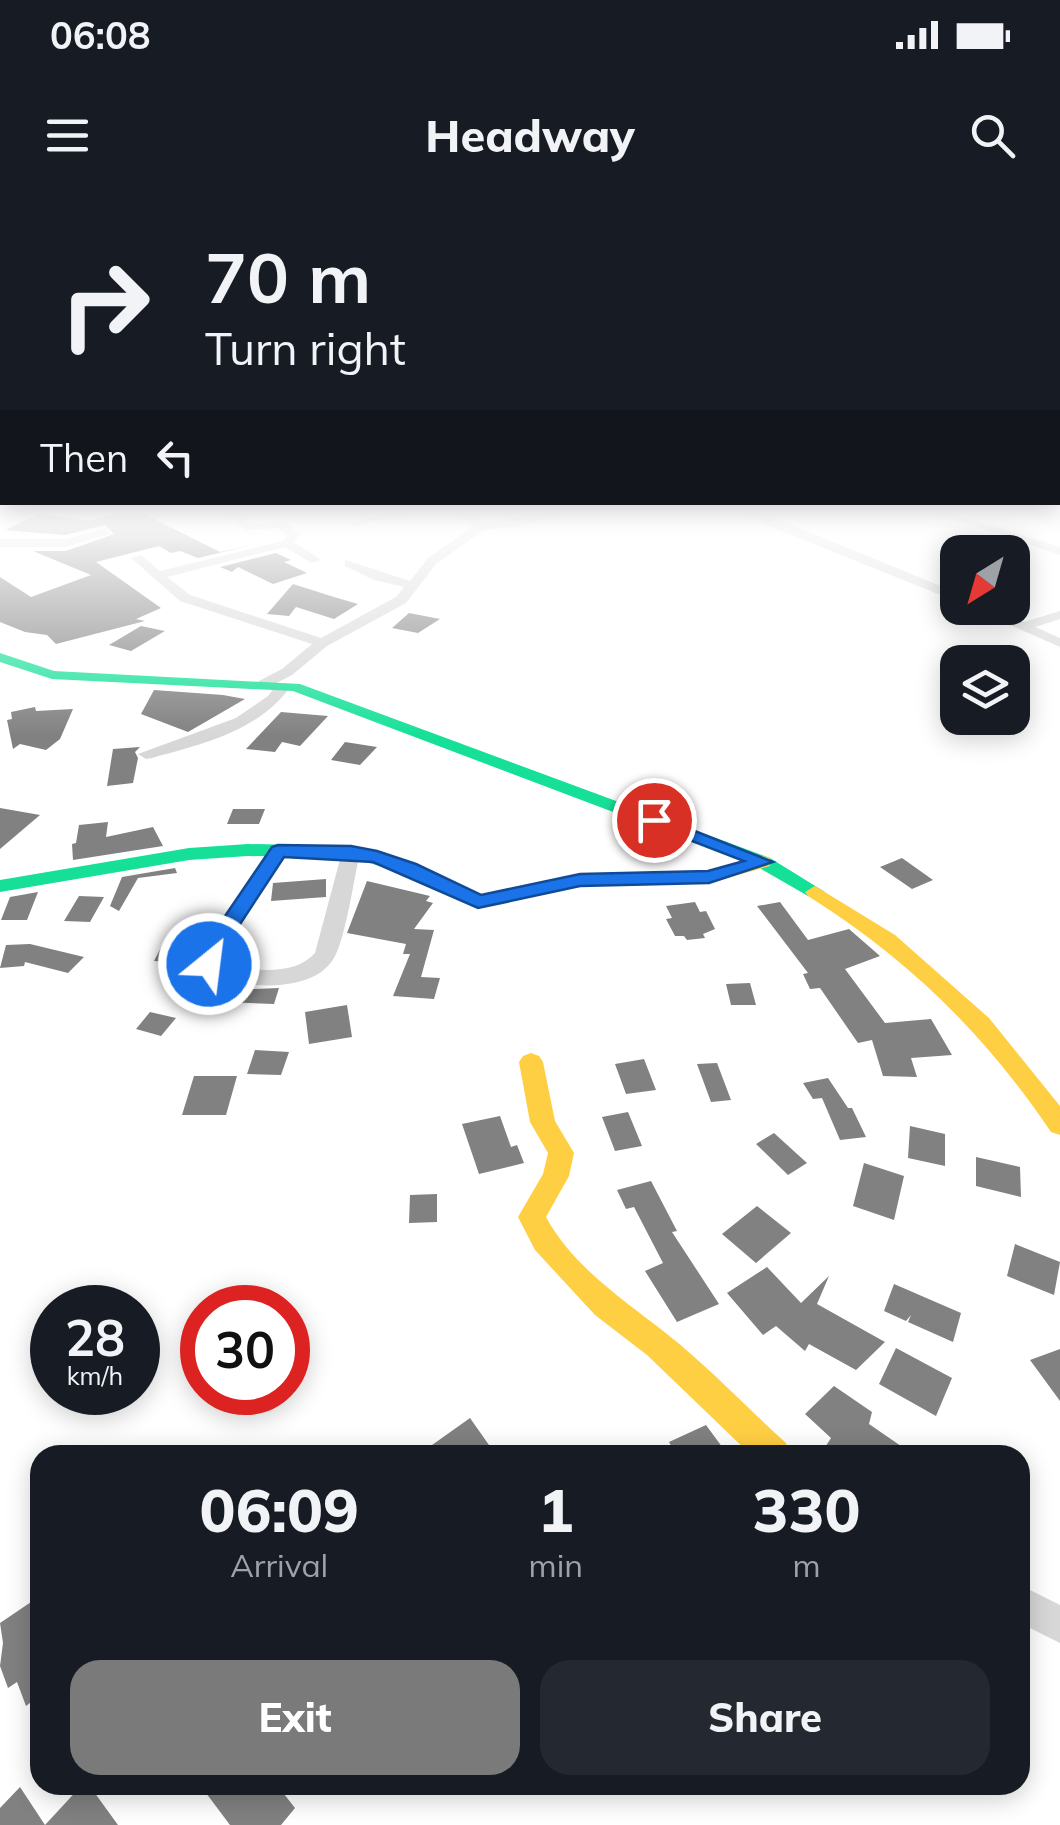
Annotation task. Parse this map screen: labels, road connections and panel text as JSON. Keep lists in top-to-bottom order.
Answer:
{
  "north": "bottom left",
  "page": {
    "status": "06:08",
    "header": "Headway",
    "turn": ["70 m", "Turn right"],
    "then": "Then",
    "speed": "28 km/h",
    "limit": "30",
    "eta": [
      "06:09",
      "Arrival",
      "1",
      "min",
      "330",
      "m"
    ],
    "buttons": ["Exit", "Share"]
  }
}
